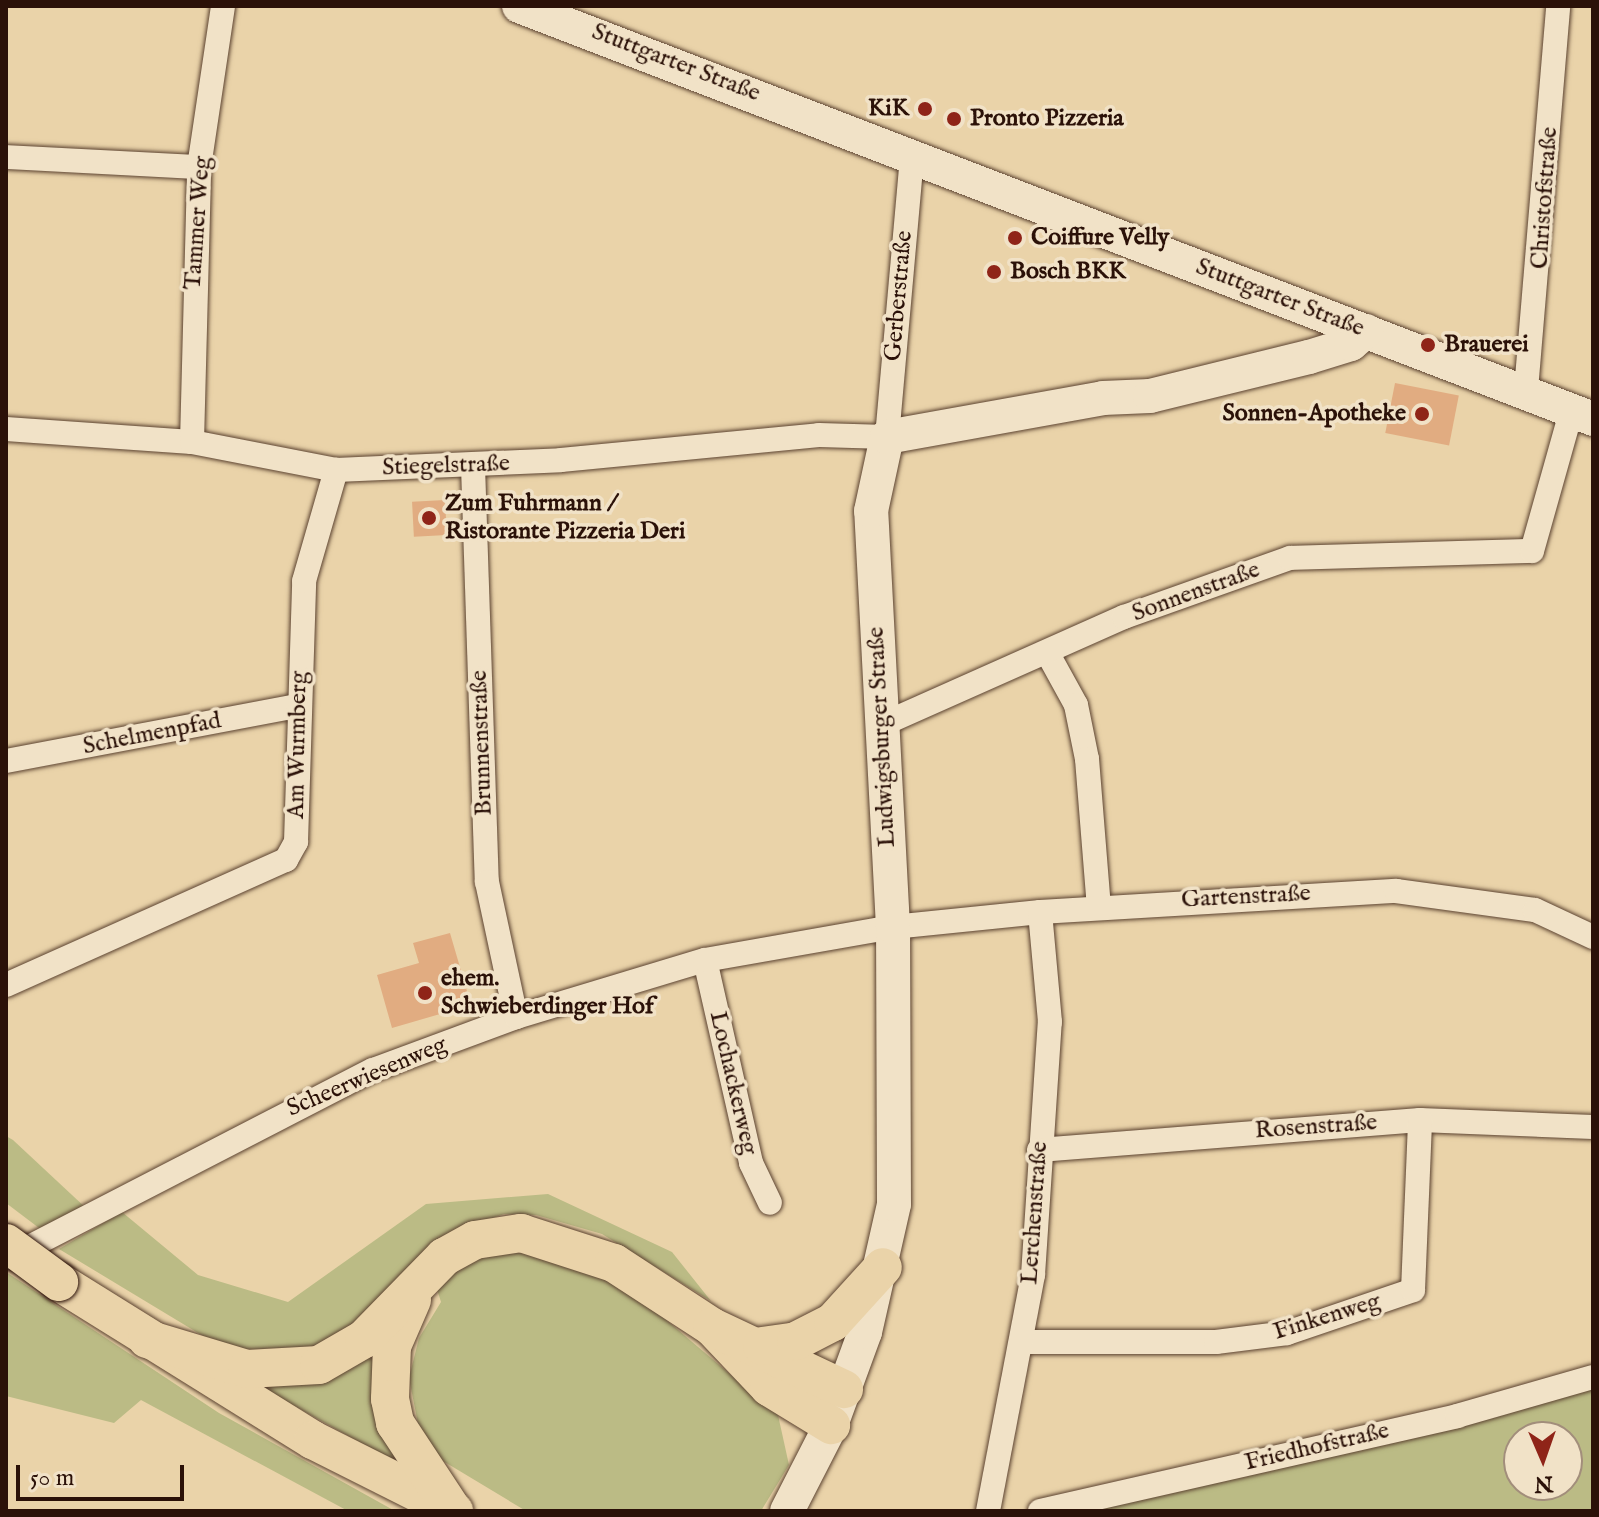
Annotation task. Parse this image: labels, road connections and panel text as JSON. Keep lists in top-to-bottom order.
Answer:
{
  "streets": {
    "street": [
      "Stuttgarter Straße",
      "Christofstraße",
      "Tammer Weg",
      "Gerberstraße",
      "Stiegelstraße",
      "Sonnenstraße",
      "Schelmenpfad",
      "Ludwigsburger Straße",
      "Brunnenstraße",
      "Am Wurmberg",
      "Gartenstraße",
      "Scheerwiesenweg",
      "Lochackerweg",
      "Rosenstraße",
      "Lerchenstraße",
      "Finkenweg",
      "Friedhofstraße"
    ]
  },
  "crossings": [
    ["Stuttgarter Straße", "Christofstraße"],
    ["Stuttgarter Straße", "Gerberstraße"],
    ["Stuttgarter Straße", "Sonnenstraße"],
    ["Tammer Weg", "Stiegelstraße"],
    ["Gerberstraße", "Stiegelstraße"],
    ["Gerberstraße", "Ludwigsburger Straße"],
    ["Stiegelstraße", "Ludwigsburger Straße"],
    ["Stiegelstraße", "Brunnenstraße"],
    ["Stiegelstraße", "Am Wurmberg"],
    ["Sonnenstraße", "Ludwigsburger Straße"],
    ["Schelmenpfad", "Am Wurmberg"],
    ["Ludwigsburger Straße", "Gartenstraße"],
    ["Ludwigsburger Straße", "Scheerwiesenweg"],
    ["Brunnenstraße", "Scheerwiesenweg"],
    ["Gartenstraße", "Scheerwiesenweg"],
    ["Gartenstraße", "Lerchenstraße"],
    ["Scheerwiesenweg", "Lochackerweg"],
    ["Rosenstraße", "Lerchenstraße"],
    ["Rosenstraße", "Finkenweg"],
    ["Lerchenstraße", "Finkenweg"]
  ],
  "places": [
    "KiK",
    "Pronto Pizzeria",
    "Coiffure Velly",
    "Bosch BKK",
    "Brauerei",
    "Sonnen-Apotheke",
    "Zum Fuhrmann / Ristorante Pizzeria Deri",
    "ehem. Schwieberdinger Hof"
  ],
  "scale_bar": "50 m",
  "north": "bottom"
}
